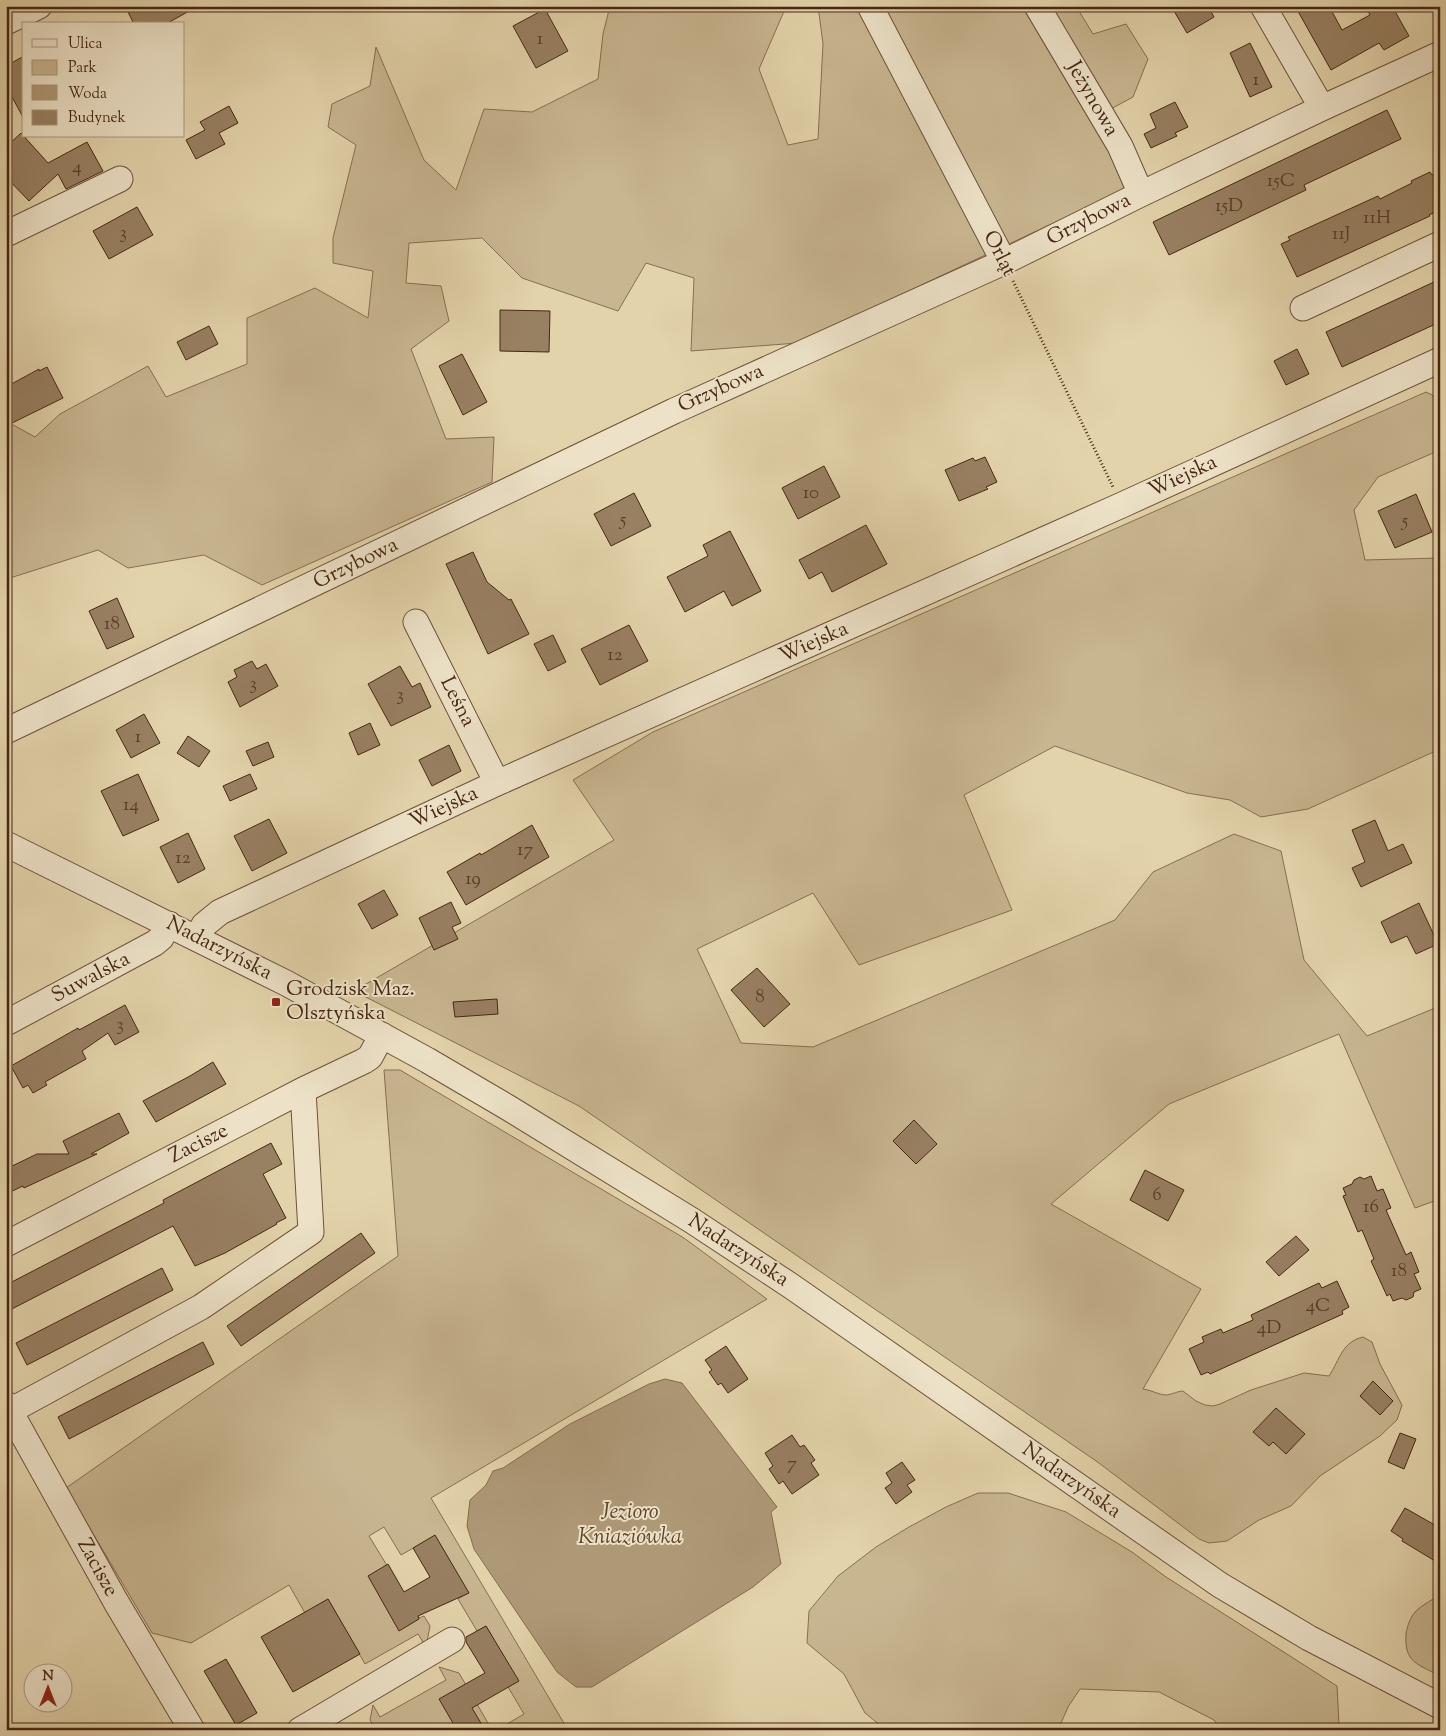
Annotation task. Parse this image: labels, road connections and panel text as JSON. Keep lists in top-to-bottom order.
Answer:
{
  "streets": {
    "street": [
      "Jeżynowa",
      "Grzybowa",
      "Orląt",
      "Wiejska",
      "Leśna",
      "Nadarzyńska",
      "Suwalska",
      "Zacisze"
    ]
  },
  "crossings": [
    ["Jeżynowa", "Grzybowa"],
    ["Grzybowa", "Orląt"],
    ["Orląt", "Wiejska"],
    ["Wiejska", "Leśna"],
    ["Wiejska", "Nadarzyńska"],
    ["Nadarzyńska", "Suwalska"],
    ["Nadarzyńska", "Zacisze"]
  ],
  "water": ["Jezioro Kniaziówka"],
  "places": {
    "transit": ["Grodzisk Maz. Olsztyńska"]
  },
  "house_numbers": [
    "1",
    "1",
    "4",
    "15C",
    "15D",
    "11H",
    "3",
    "11J",
    "10",
    "5",
    "5",
    "18",
    "12",
    "3",
    "3",
    "1",
    "14",
    "17",
    "12",
    "19",
    "8",
    "3",
    "6",
    "16",
    "18",
    "4C",
    "4D",
    "7"
  ],
  "legend": [
    "Ulica",
    "Park",
    "Woda",
    "Budynek"
  ],
  "north": "top"
}
